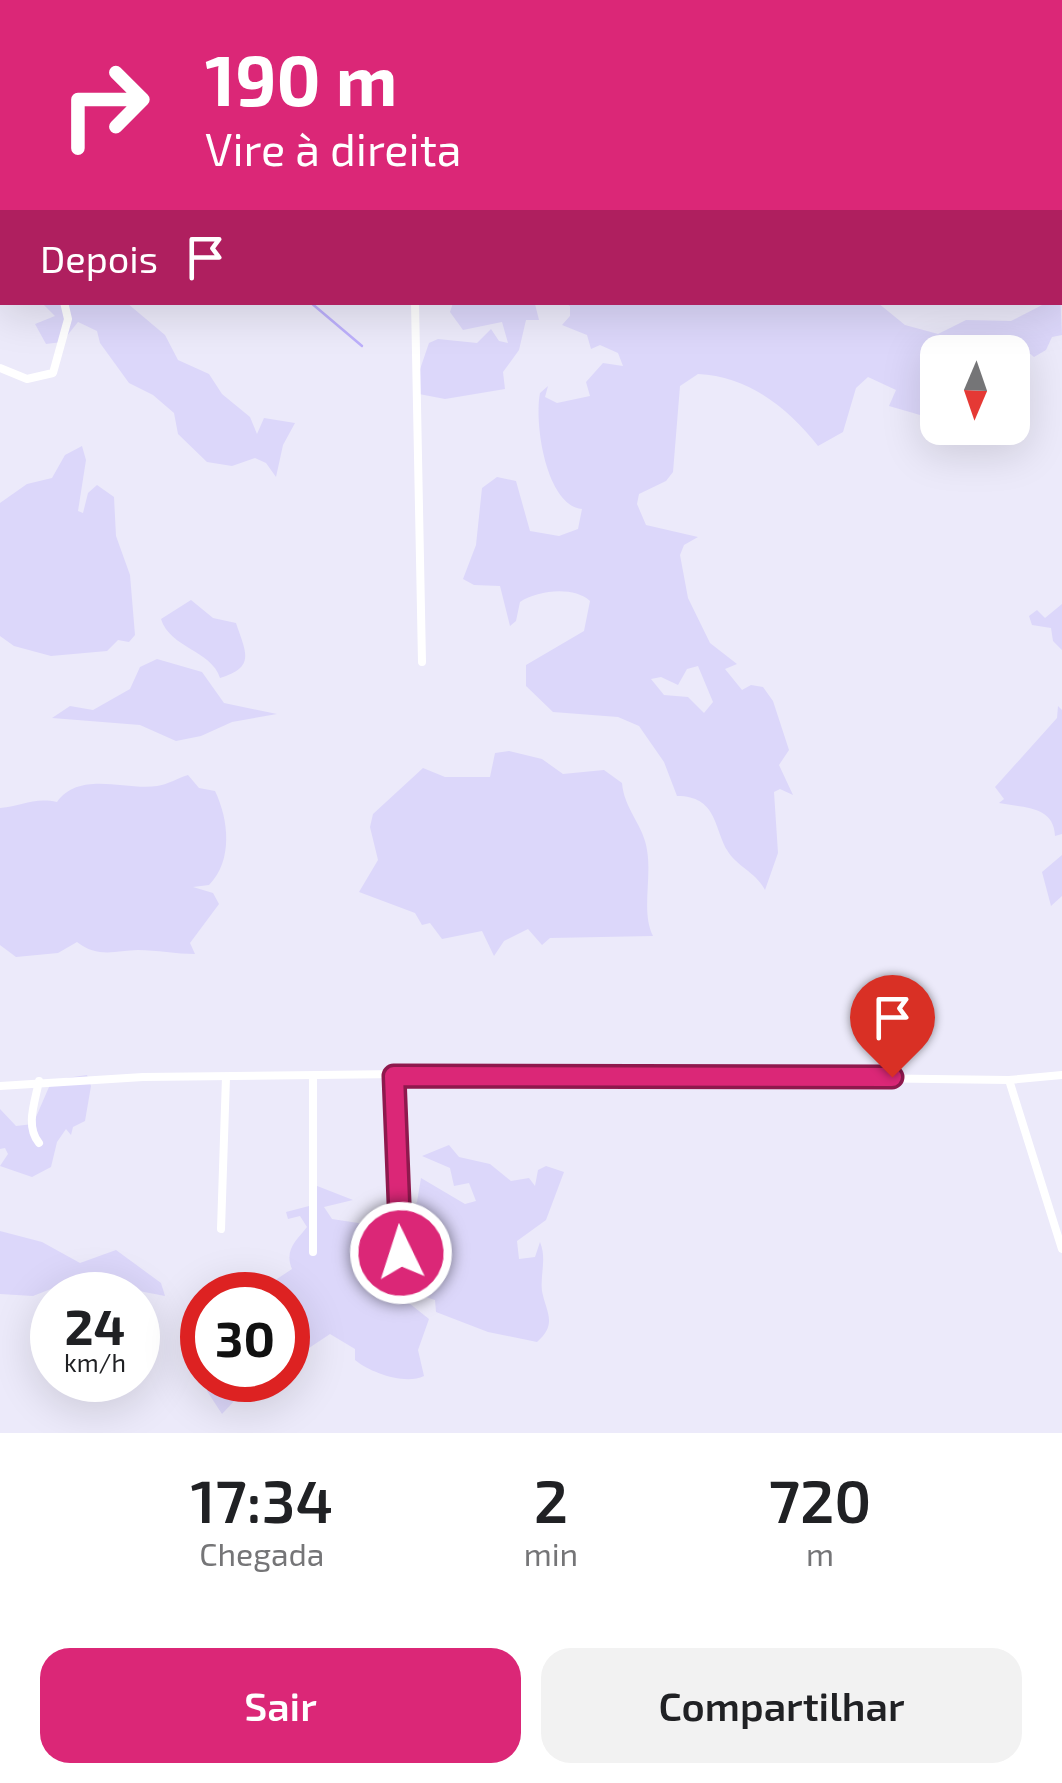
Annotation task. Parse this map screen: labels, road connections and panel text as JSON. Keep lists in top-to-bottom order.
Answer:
{
  "north": "bottom",
  "page": {
    "turn": ["190 m", "Vire à direita"],
    "then": "Depois",
    "speed": "24 km/h",
    "limit": "30",
    "eta": [
      "17:34",
      "Chegada",
      "2",
      "min",
      "720",
      "m"
    ],
    "buttons": ["Sair", "Compartilhar"]
  }
}
